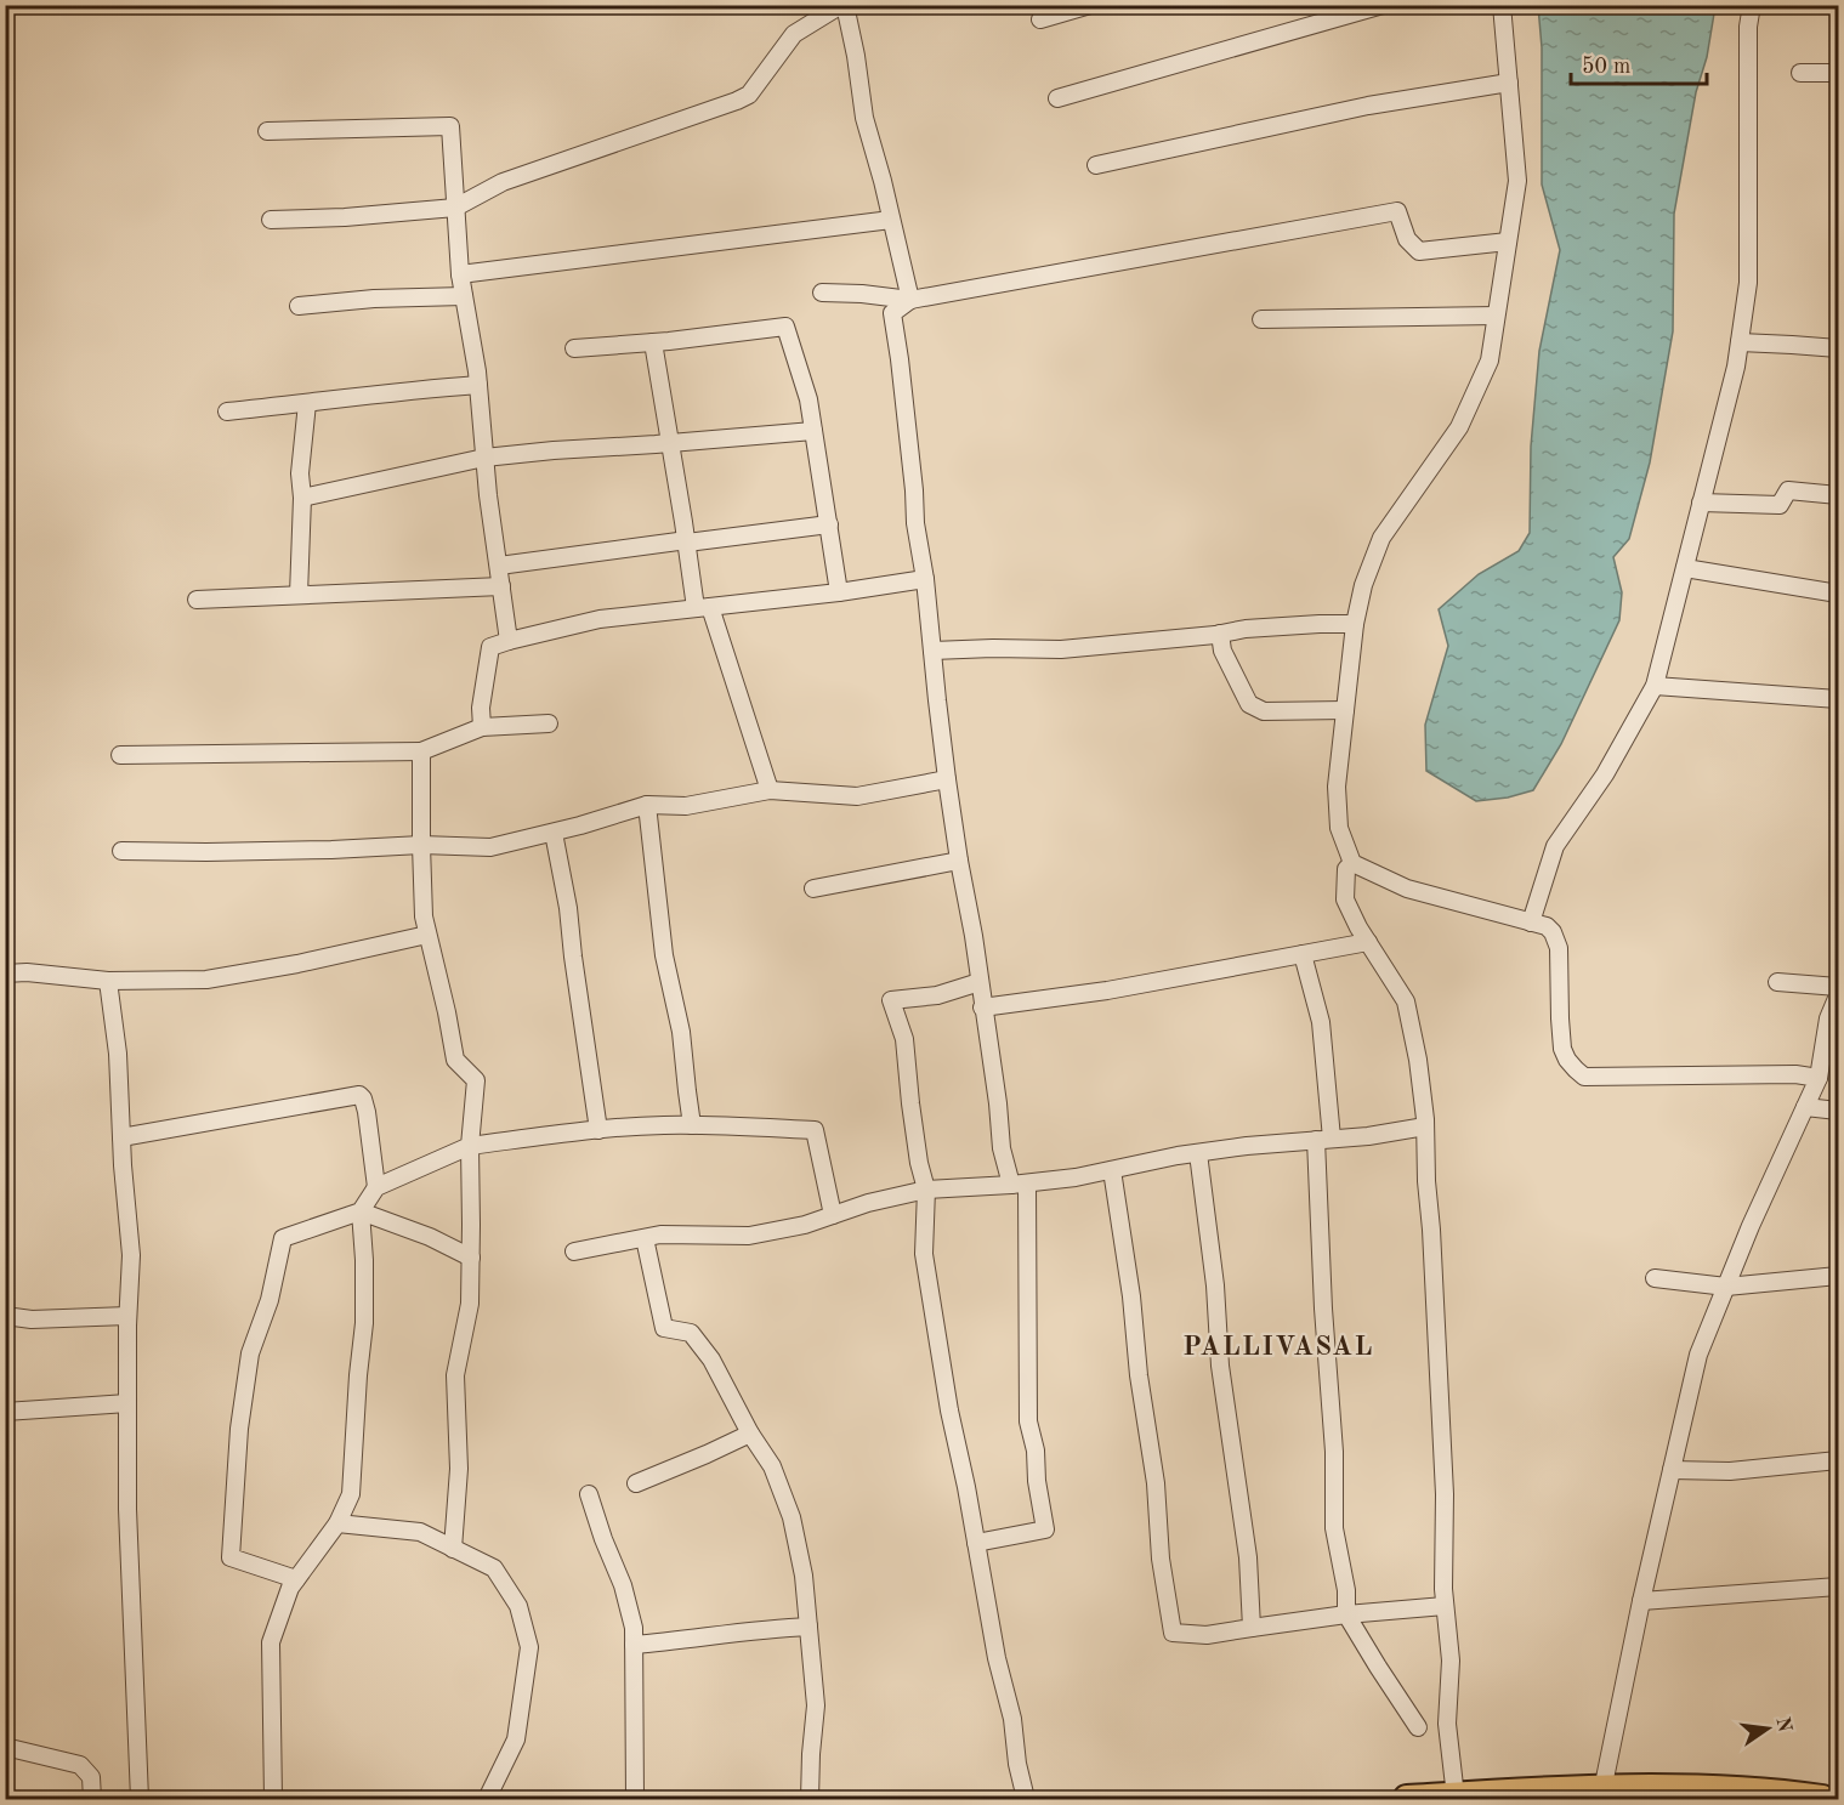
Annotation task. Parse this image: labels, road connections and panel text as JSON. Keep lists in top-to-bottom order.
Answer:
{
  "districts": ["PALLIVASAL"],
  "scale_bar": "50 m",
  "north": "right"
}
